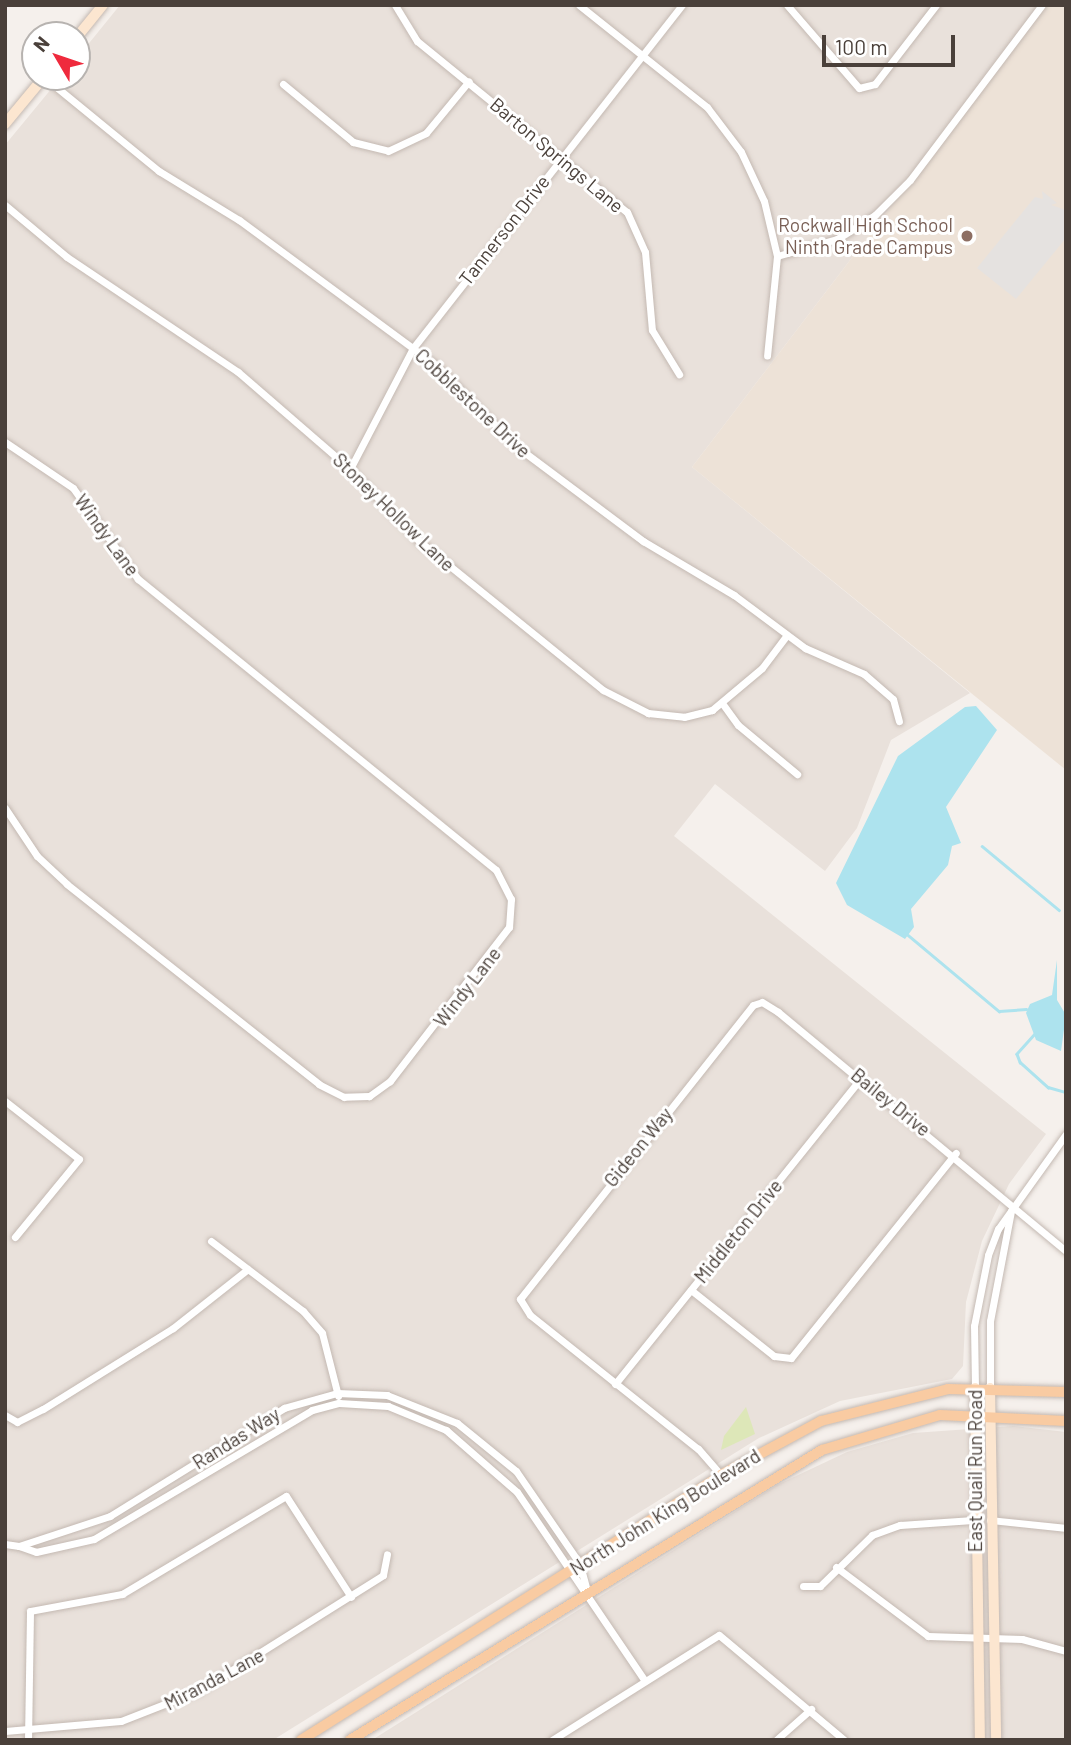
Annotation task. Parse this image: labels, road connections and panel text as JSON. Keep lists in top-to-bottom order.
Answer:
{
  "streets": {
    "main road": ["North John King Boulevard"],
    "street": [
      "Barton Springs Lane",
      "Tannerson Drive",
      "Cobblestone Drive",
      "Stoney Hollow Lane",
      "Windy Lane",
      "Bailey Drive",
      "Gideon Way",
      "Middleton Drive",
      "Randas Way",
      "East Quail Run Road",
      "Miranda Lane"
    ]
  },
  "crossings": [
    ["Barton Springs Lane", "Tannerson Drive"],
    ["Tannerson Drive", "Cobblestone Drive"],
    ["Tannerson Drive", "Stoney Hollow Lane"],
    ["Cobblestone Drive", "Stoney Hollow Lane"],
    ["Bailey Drive", "Gideon Way"],
    ["Bailey Drive", "Middleton Drive"],
    ["Bailey Drive", "East Quail Run Road"],
    ["Gideon Way", "Middleton Drive"],
    ["Randas Way", "North John King Boulevard"],
    ["East Quail Run Road", "North John King Boulevard"]
  ],
  "places": ["Rockwall High School Ninth Grade Campus"],
  "scale_bar": "100 m",
  "north": "top left"
}
